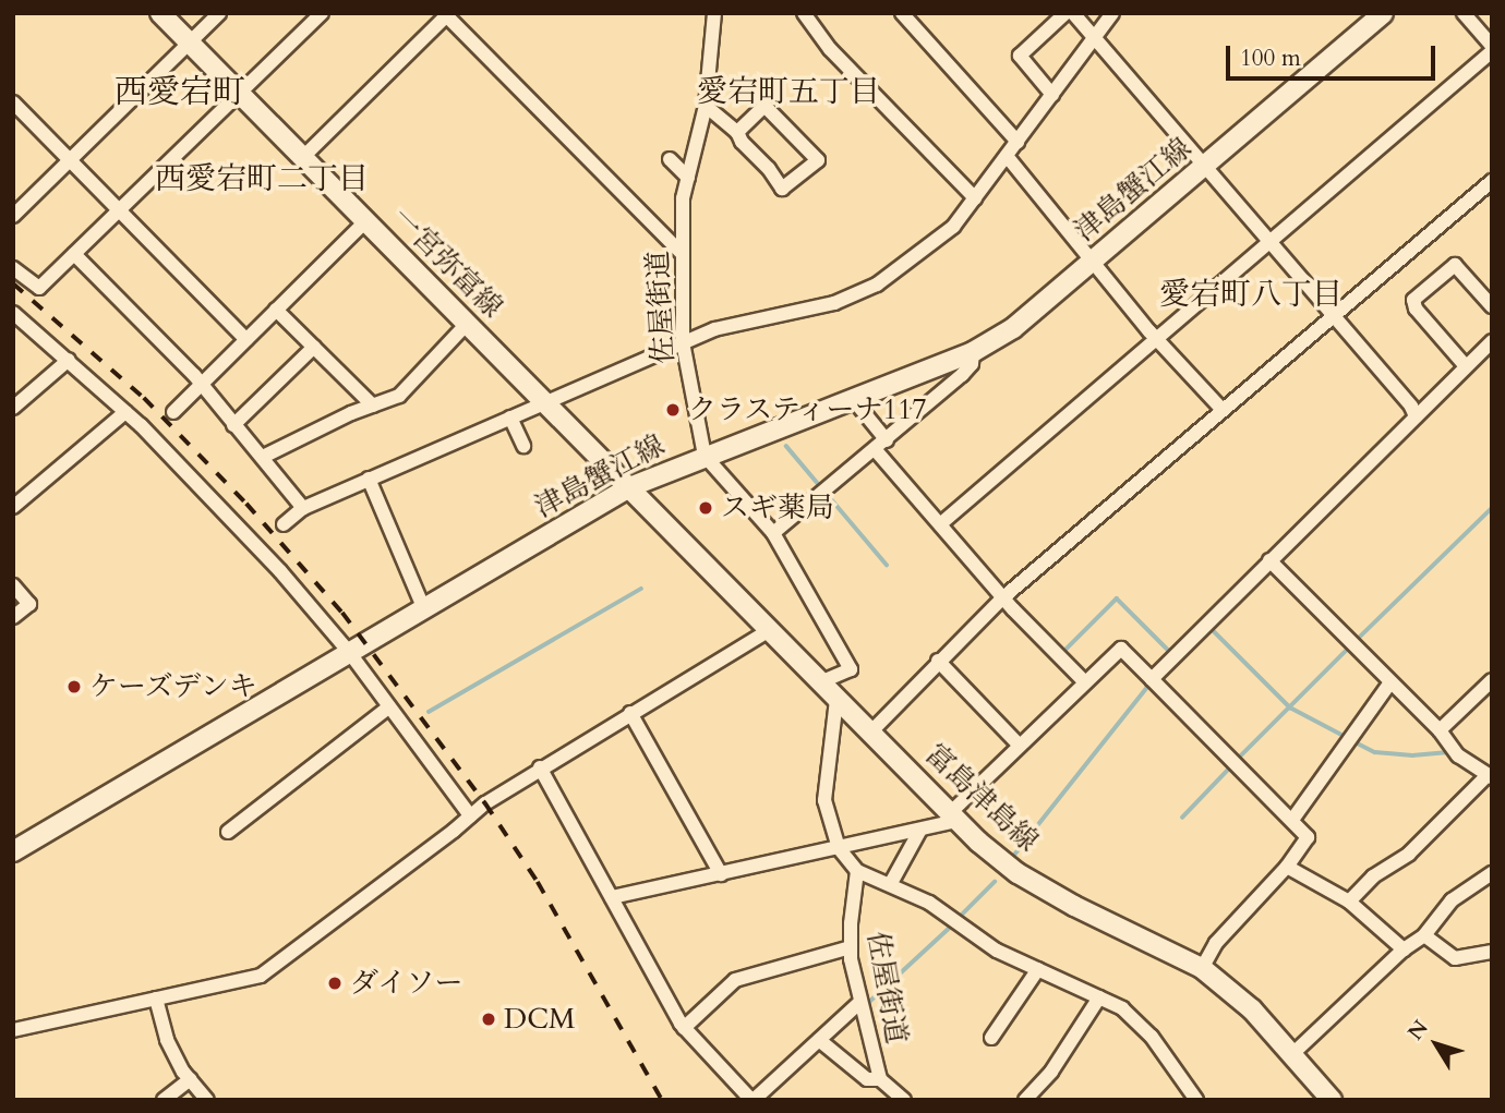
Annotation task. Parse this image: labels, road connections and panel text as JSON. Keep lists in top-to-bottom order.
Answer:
{
  "streets": {
    "main road": ["津島蟹江線", "一宮弥富線", "富島津島線"],
    "street": ["佐屋街道"]
  },
  "crossings": [
    ["津島蟹江線", "一宮弥富線"],
    ["津島蟹江線", "佐屋街道"],
    ["津島蟹江線", "富島津島線"],
    ["一宮弥富線", "富島津島線"]
  ],
  "districts": [
    "愛宕町五丁目",
    "西愛宕町",
    "西愛宕町二丁目",
    "愛宕町八丁目"
  ],
  "places": [
    "クラスティーナ117",
    "スギ薬局",
    "ケーズデンキ",
    "ダイソー",
    "DCM"
  ],
  "scale_bar": "100 m",
  "north": "top left"
}
